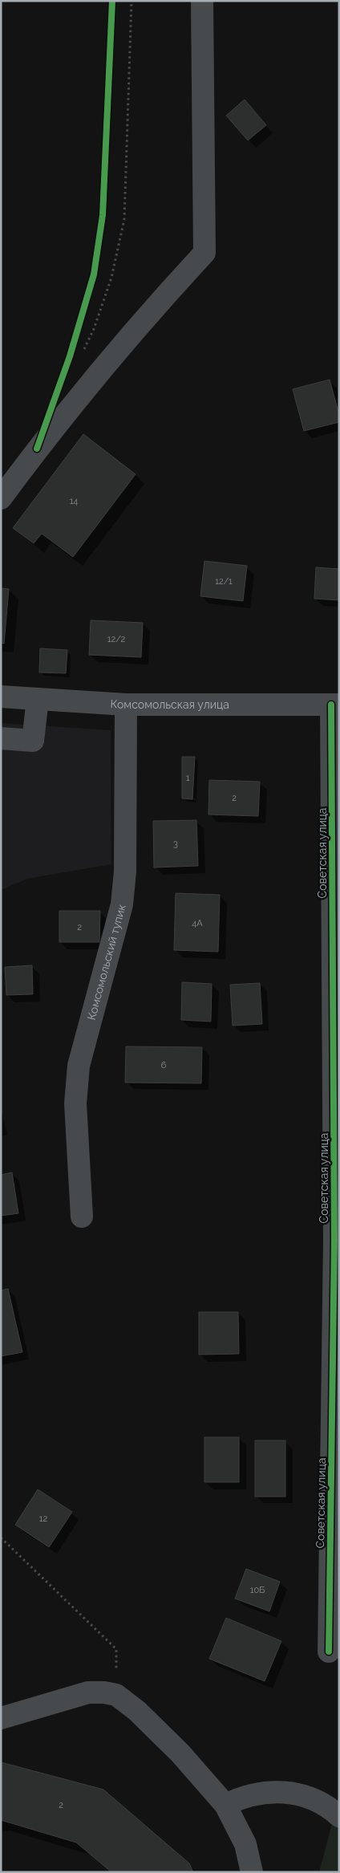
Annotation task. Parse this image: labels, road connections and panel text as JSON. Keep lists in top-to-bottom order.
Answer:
{
  "streets": {
    "street": ["Комсомольская улица", "Советская улица", "Комсомольский тупик"]
  },
  "crossings": [
    ["Комсомольская улица", "Советская улица"],
    ["Комсомольская улица", "Комсомольский тупик"]
  ],
  "house_numbers": [
    "14",
    "12/1",
    "12/2",
    "1",
    "2",
    "3",
    "4А",
    "2",
    "6",
    "12",
    "10Б",
    "2"
  ]
}
